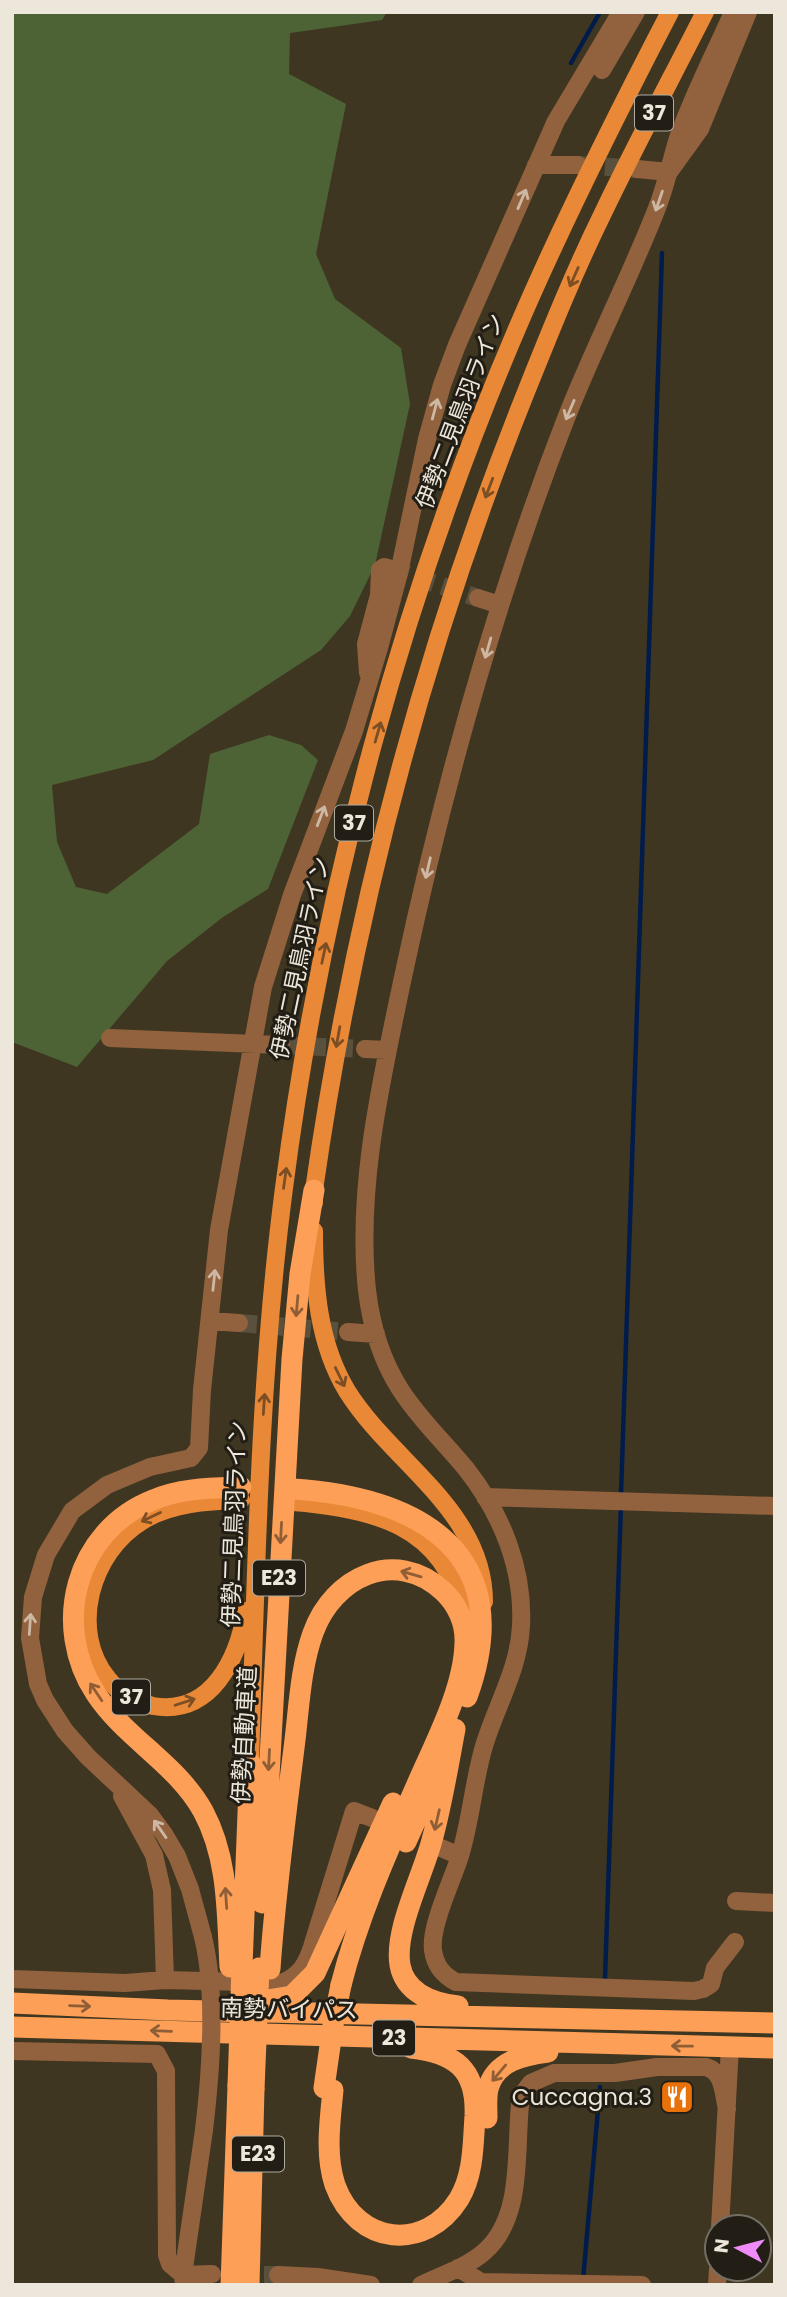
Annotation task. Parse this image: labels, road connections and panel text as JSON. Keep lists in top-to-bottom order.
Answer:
{
  "streets": {
    "highway": [
      "E23",
      "伊勢自動車道",
      "南勢バイパス",
      "23"
    ],
    "main road": ["37", "伊勢二見鳥羽ライン"]
  },
  "crossings": [
    ["37", "伊勢二見鳥羽ライン"],
    ["37", "E23"],
    ["37", "伊勢自動車道"],
    ["伊勢二見鳥羽ライン", "伊勢自動車道"],
    ["E23", "伊勢自動車道"]
  ],
  "places": {
    "restaurant": ["Cuccagna.3"]
  },
  "north": "left"
}
